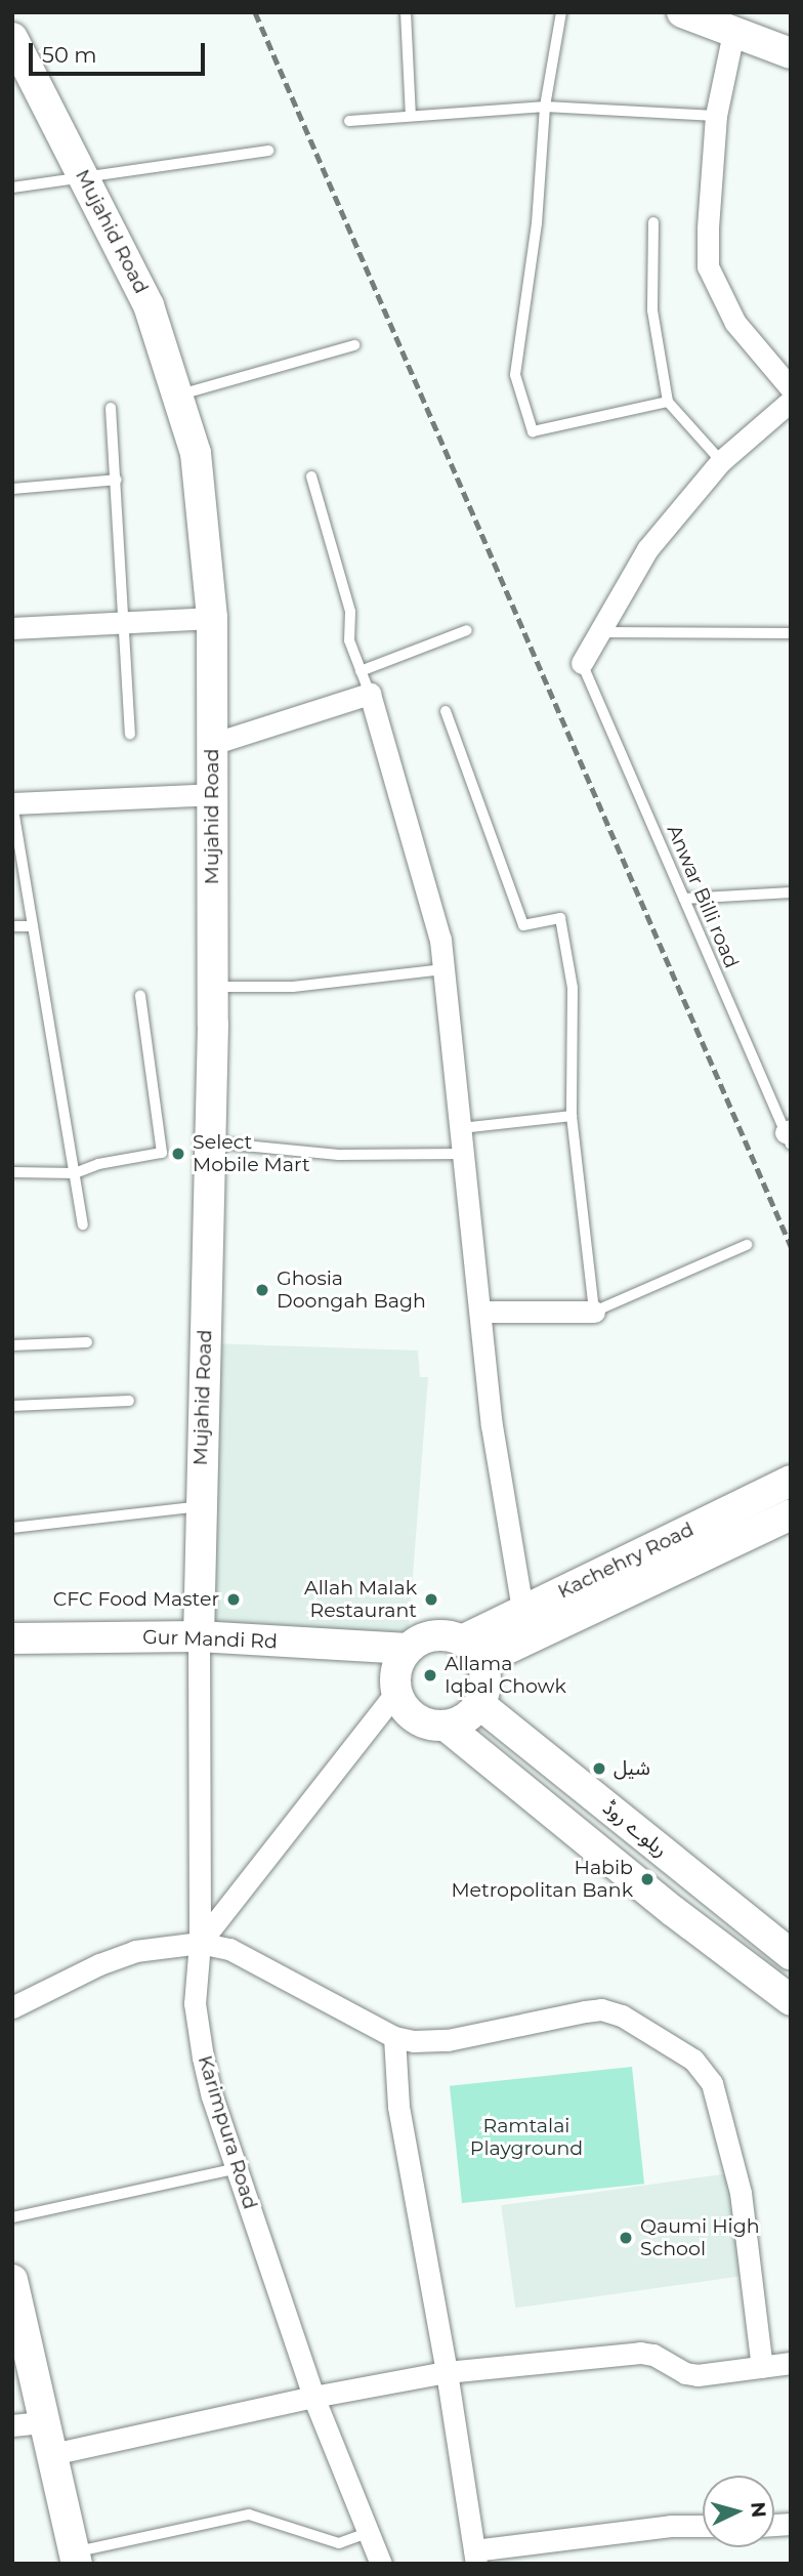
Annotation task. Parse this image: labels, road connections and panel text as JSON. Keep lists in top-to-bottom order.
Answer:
{
  "streets": {
    "main road": [
      "Mujahid Road",
      "Kachehry Road",
      "Gur Mandi Rd",
      "ریلوے روڈ"
    ],
    "street": ["Karimpura Road"],
    "lane": ["Anwar Billi road"]
  },
  "crossings": [
    ["Mujahid Road", "Gur Mandi Rd"],
    ["Mujahid Road", "Karimpura Road"],
    ["Kachehry Road", "Gur Mandi Rd"],
    ["Kachehry Road", "ریلوے روڈ"],
    ["Gur Mandi Rd", "ریلوے روڈ"],
    ["Gur Mandi Rd", "Karimpura Road"]
  ],
  "parks": ["Ramtalai Playground"],
  "places": [
    "Select Mobile Mart",
    "Ghosia Doongah Bagh",
    "CFC Food Master",
    "Allah Malak Restaurant",
    "Allama Iqbal Chowk",
    "شیل",
    "Habib Metropolitan Bank",
    "Qaumi High School"
  ],
  "scale_bar": "50 m",
  "north": "right"
}
